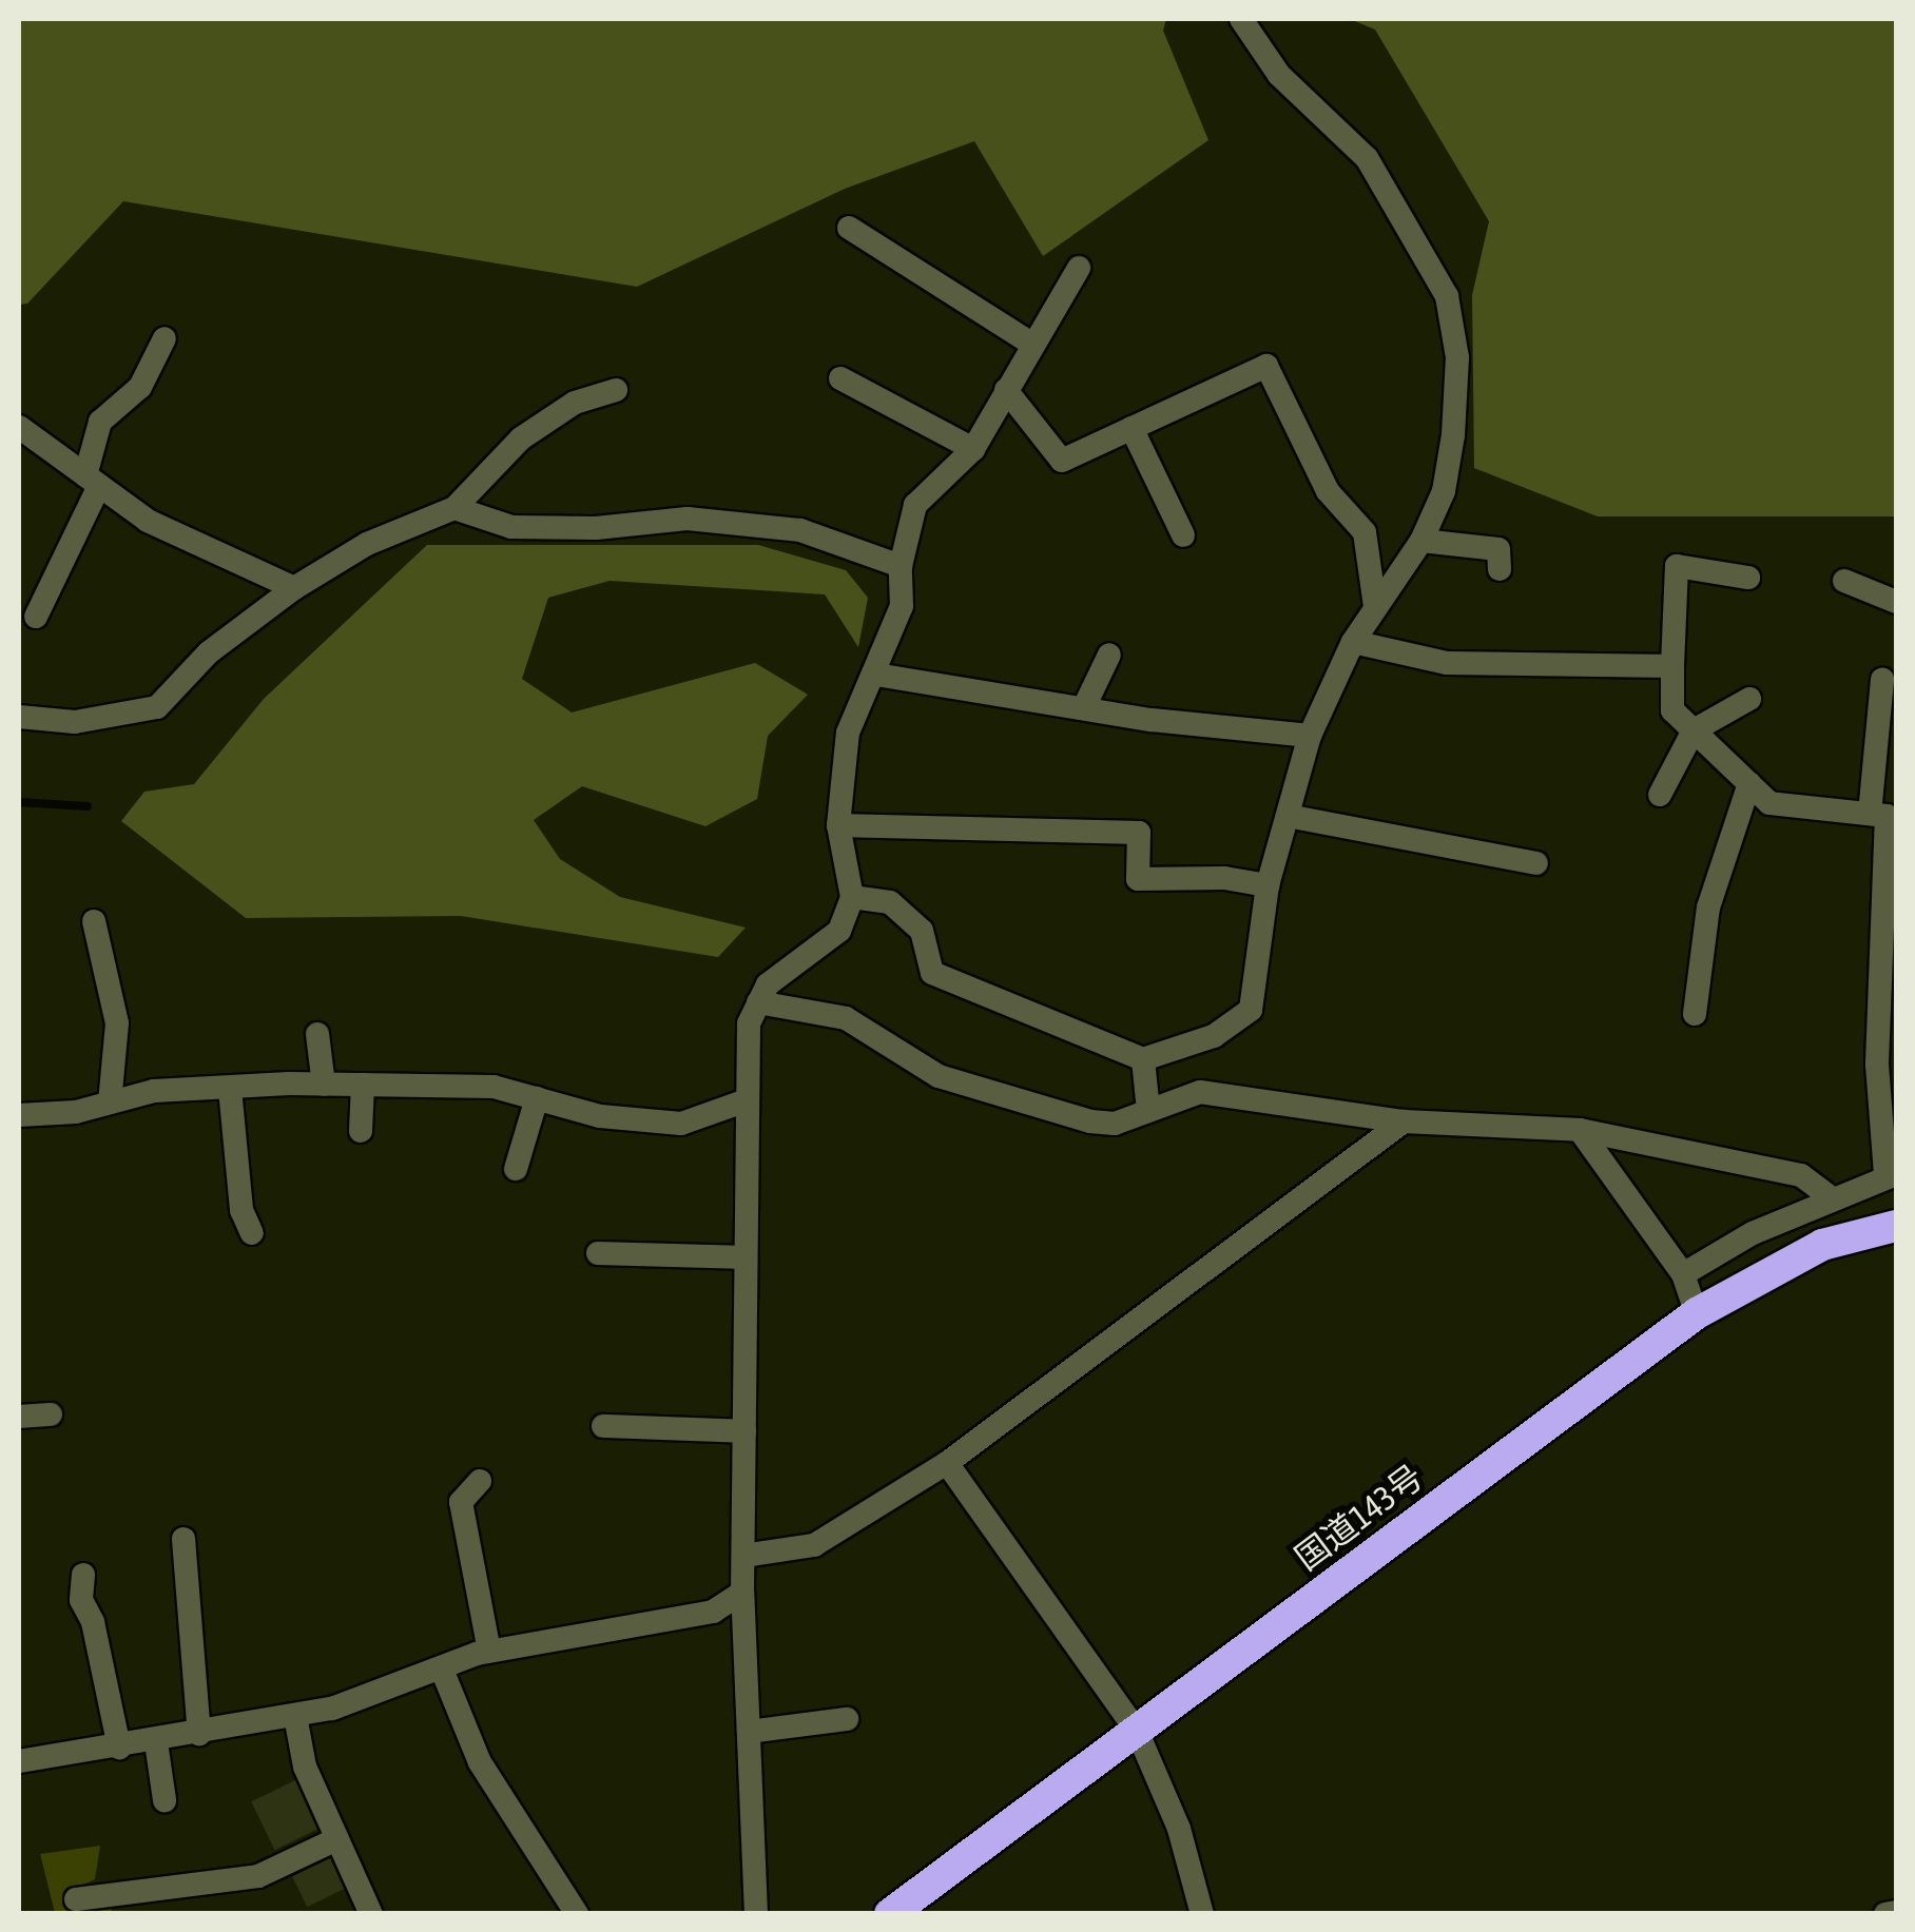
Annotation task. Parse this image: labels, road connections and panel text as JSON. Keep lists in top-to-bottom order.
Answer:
{
  "streets": {
    "highway": ["国道143号"]
  }
}
